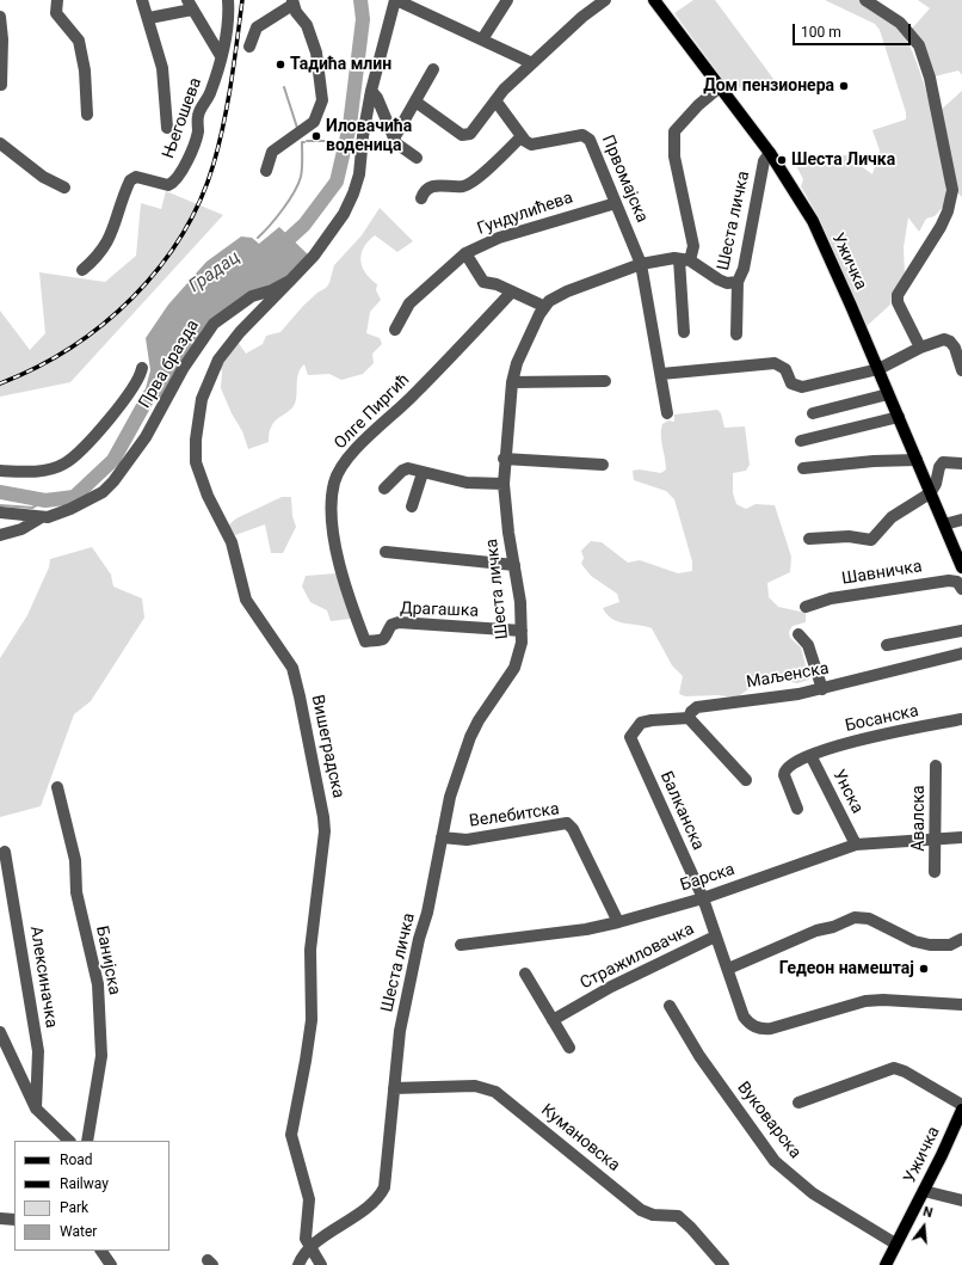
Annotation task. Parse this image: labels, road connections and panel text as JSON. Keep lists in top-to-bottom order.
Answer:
{
  "streets": {
    "main road": ["Ужичка"],
    "street": [
      "Његошева",
      "Првомајска",
      "Гундулићева",
      "Шеста личка",
      "Прва бразда",
      "Олге Пиргић",
      "Шавничка",
      "Драгашка",
      "Маљенска",
      "Босанска",
      "Вишеградска",
      "Унска",
      "Балканска",
      "Велебитска",
      "Авалска",
      "Барска",
      "Стражиловачка",
      "Банијска",
      "Алексиначка",
      "Вуковарска",
      "Кумановска"
    ]
  },
  "crossings": [
    ["Првомајска", "Гундулићева"],
    ["Шеста личка", "Ужичка"],
    ["Шеста личка", "Драгашка"],
    ["Шеста личка", "Вишеградска"],
    ["Шеста личка", "Велебитска"],
    ["Шеста личка", "Кумановска"],
    ["Ужичка", "Вуковарска"],
    ["Прва бразда", "Вишеградска"],
    ["Олге Пиргић", "Драгашка"],
    ["Маљенска", "Балканска"],
    ["Босанска", "Унска"],
    ["Унска", "Барска"],
    ["Балканска", "Барска"],
    ["Балканска", "Стражиловачка"],
    ["Велебитска", "Барска"],
    ["Авалска", "Барска"]
  ],
  "water": ["Градац"],
  "places": [
    "Тадића млин",
    "Дом пензионера",
    "Иловачића воденица",
    "Шеста Личка",
    "Гедеон намештај"
  ],
  "legend": [
    "Road",
    "Railway",
    "Park",
    "Water"
  ],
  "scale_bar": "100 m",
  "north": "top"
}
